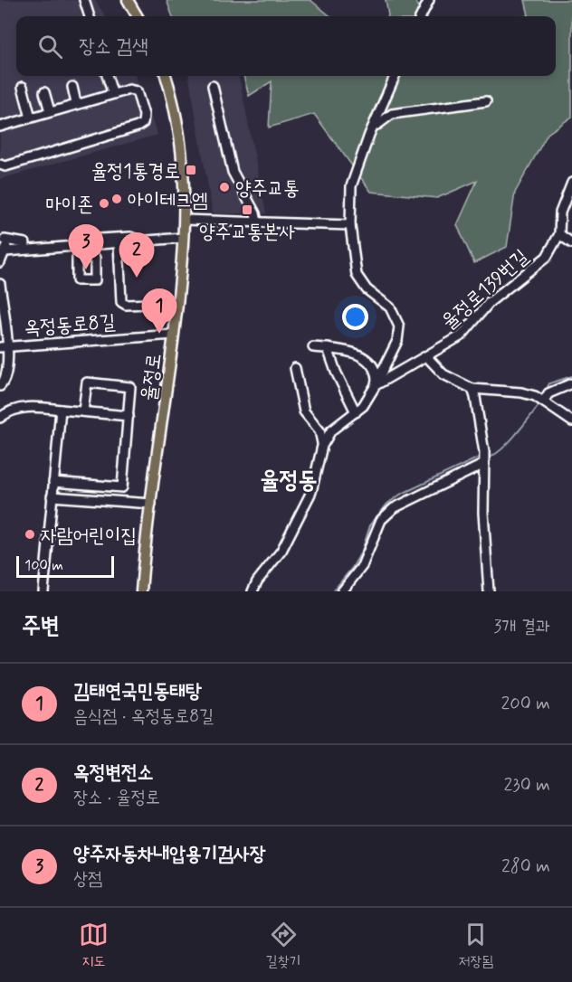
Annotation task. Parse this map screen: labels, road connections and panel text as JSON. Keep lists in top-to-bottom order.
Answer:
{
  "streets": {
    "main road": ["율정로"],
    "street": ["율정로139번길", "옥정동로8길"]
  },
  "crossings": [
    ["옥정동로8길", "율정로"]
  ],
  "districts": ["율정동"],
  "places": {
    "transit": ["율정1통경로", "양주교통본사"],
    "other": [
      "양주교통",
      "아이테크엠",
      "마이존",
      "자람어린이집"
    ]
  },
  "scale_bar": "100 m",
  "page": {
    "search": "장소 검색",
    "pins": ["3", "2", "1"],
    "scale": "100 m",
    "heading": ["주변", "3개 결과"],
    "list": [
      {
        "mark": "1",
        "name": "김태연국민동태탕",
        "note": "음식점 · 옥정동로8길",
        "value": "200 m"
      },
      {
        "mark": "2",
        "name": "옥정변전소",
        "note": "장소 · 율정로",
        "value": "230 m"
      },
      {
        "mark": "3",
        "name": "양주자동차내압용기검사장",
        "note": "상점",
        "value": "280 m"
      }
    ],
    "nav": ["지도", "길찾기", "저장됨"]
  }
}
